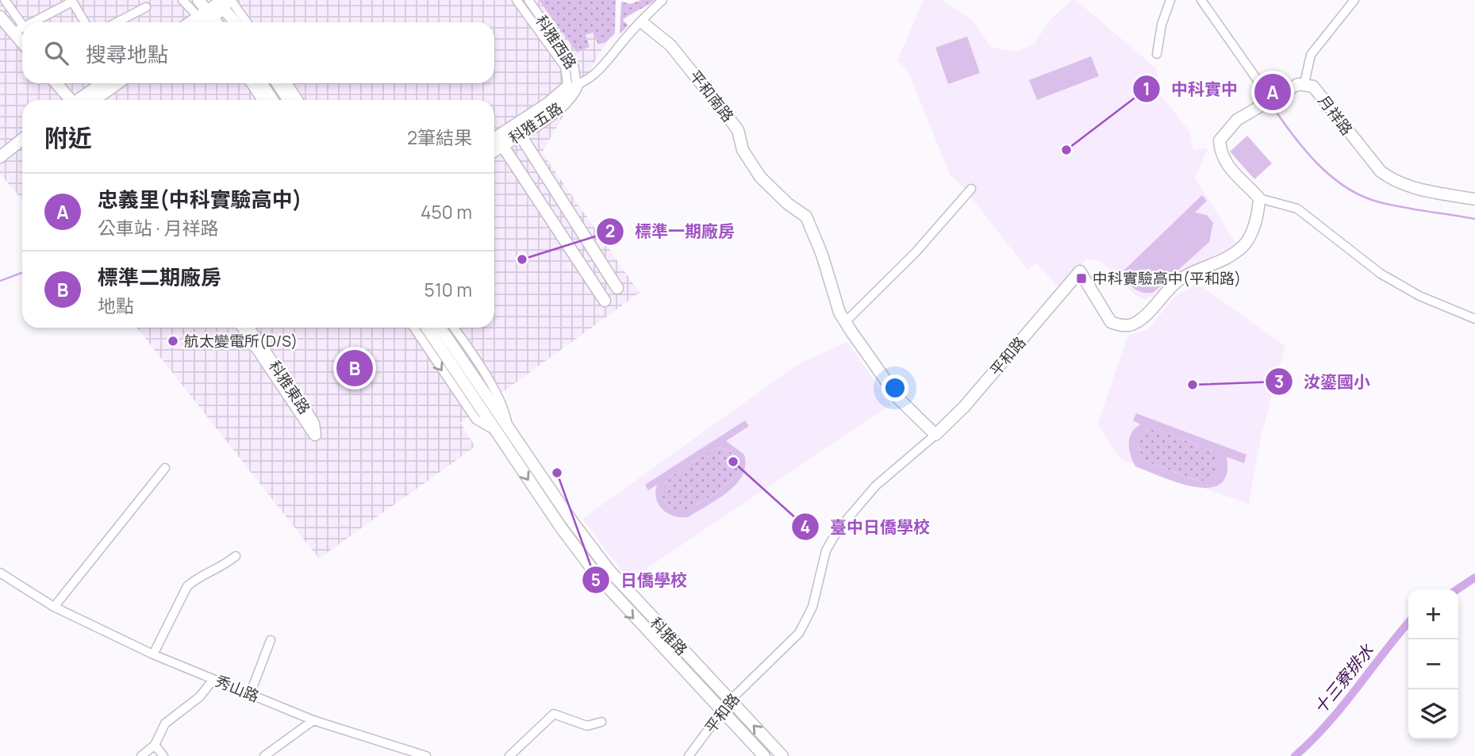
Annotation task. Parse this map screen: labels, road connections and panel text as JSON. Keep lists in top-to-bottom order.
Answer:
{
  "streets": {
    "street": [
      "科雅西路",
      "平和南路",
      "月祥路",
      "科雅五路",
      "平和路",
      "科雅東路",
      "科雅路",
      "秀山路"
    ]
  },
  "crossings": [
    ["科雅西路", "科雅五路"],
    ["平和南路", "平和路"],
    ["平和路", "科雅路"]
  ],
  "water": ["十三寮排水"],
  "places": {
    "other": [
      "中科實中",
      "標準一期廠房",
      "航太變電所(D/S)",
      "汝鎏國小",
      "臺中日僑學校",
      "日僑學校"
    ],
    "transit": ["中科實驗高中(平和路)"]
  },
  "page": {
    "search": "搜尋地點",
    "pins": ["A", "B"],
    "heading": ["附近", "2筆結果"],
    "list": [
      {
        "mark": "A",
        "name": "忠義里(中科實驗高中)",
        "note": "公車站 · 月祥路",
        "value": "450 m"
      },
      {
        "mark": "B",
        "name": "標準二期廠房",
        "note": "地點",
        "value": "510 m"
      }
    ],
    "map_buttons": ["+", "−"]
  }
}
